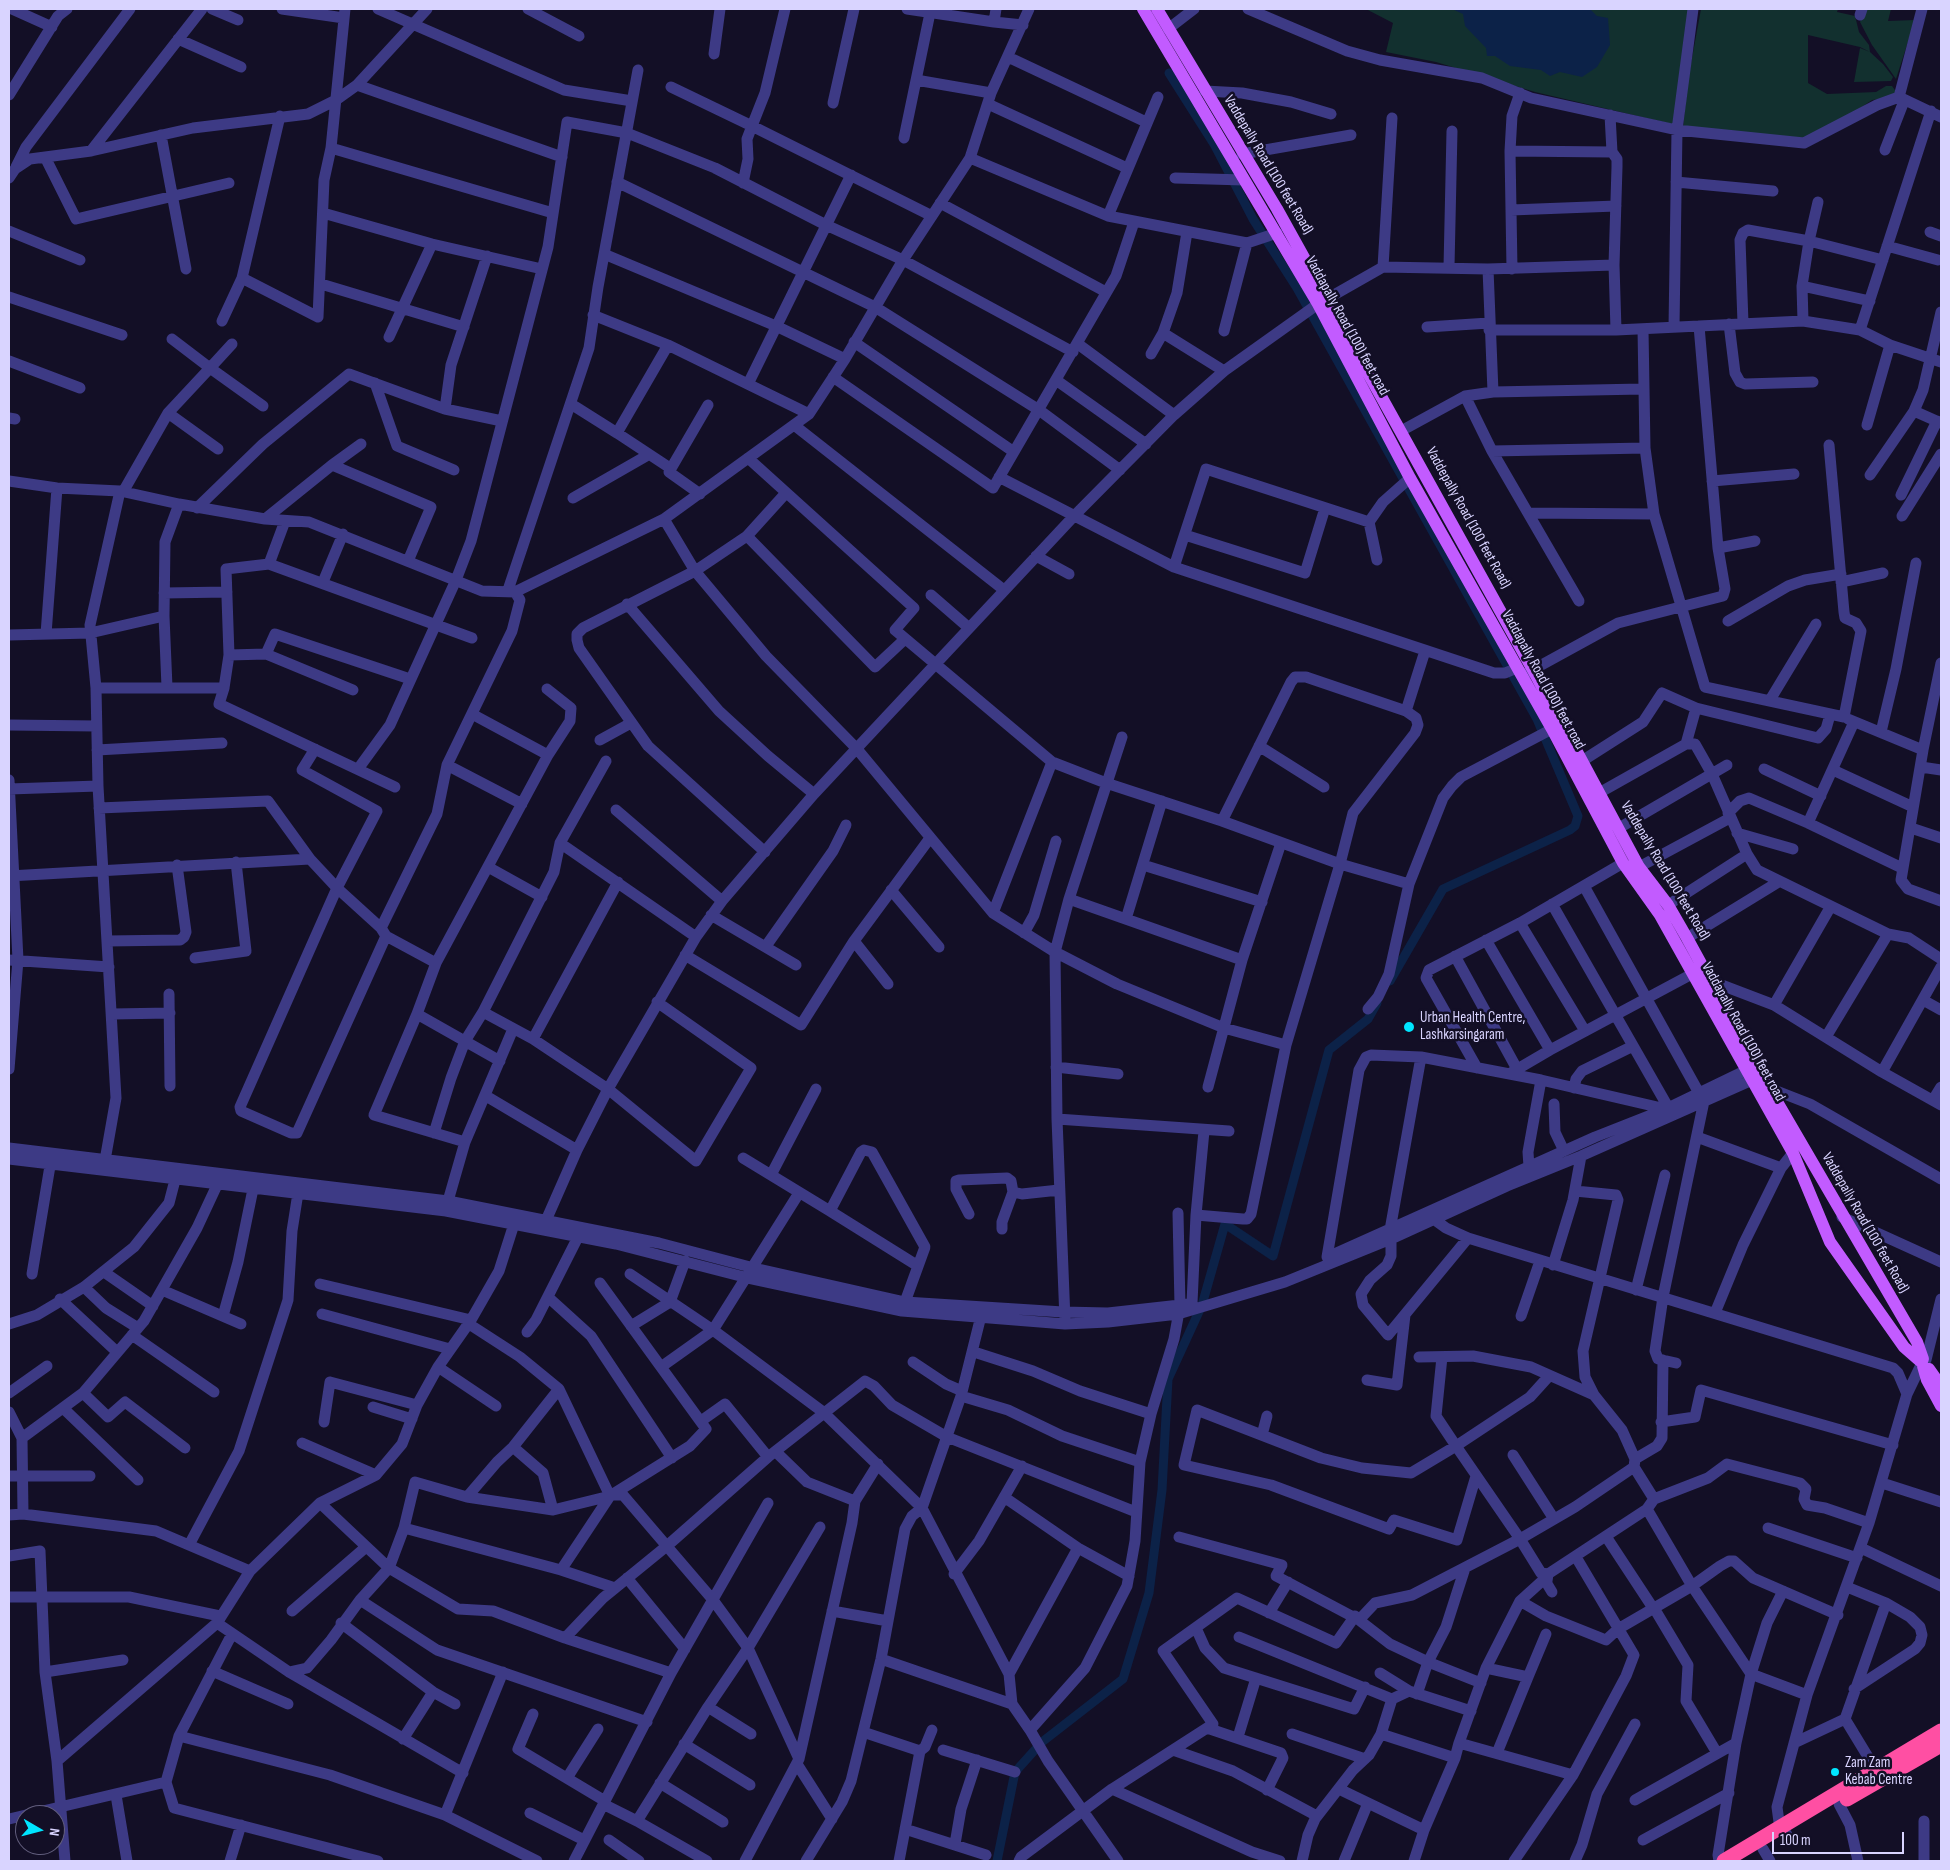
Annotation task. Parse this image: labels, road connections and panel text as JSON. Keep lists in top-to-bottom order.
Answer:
{
  "streets": {
    "main road": ["Vaddepally Road (100 feet Road)", "Vaddapally Road (100) feet road"]
  },
  "crossings": [
    ["Vaddepally Road (100 feet Road)", "Vaddapally Road (100) feet road"]
  ],
  "places": ["Urban Health Centre, Lashkarsingaram", "Zam Zam Kebab Centre"],
  "scale_bar": "100 m",
  "north": "right"
}
